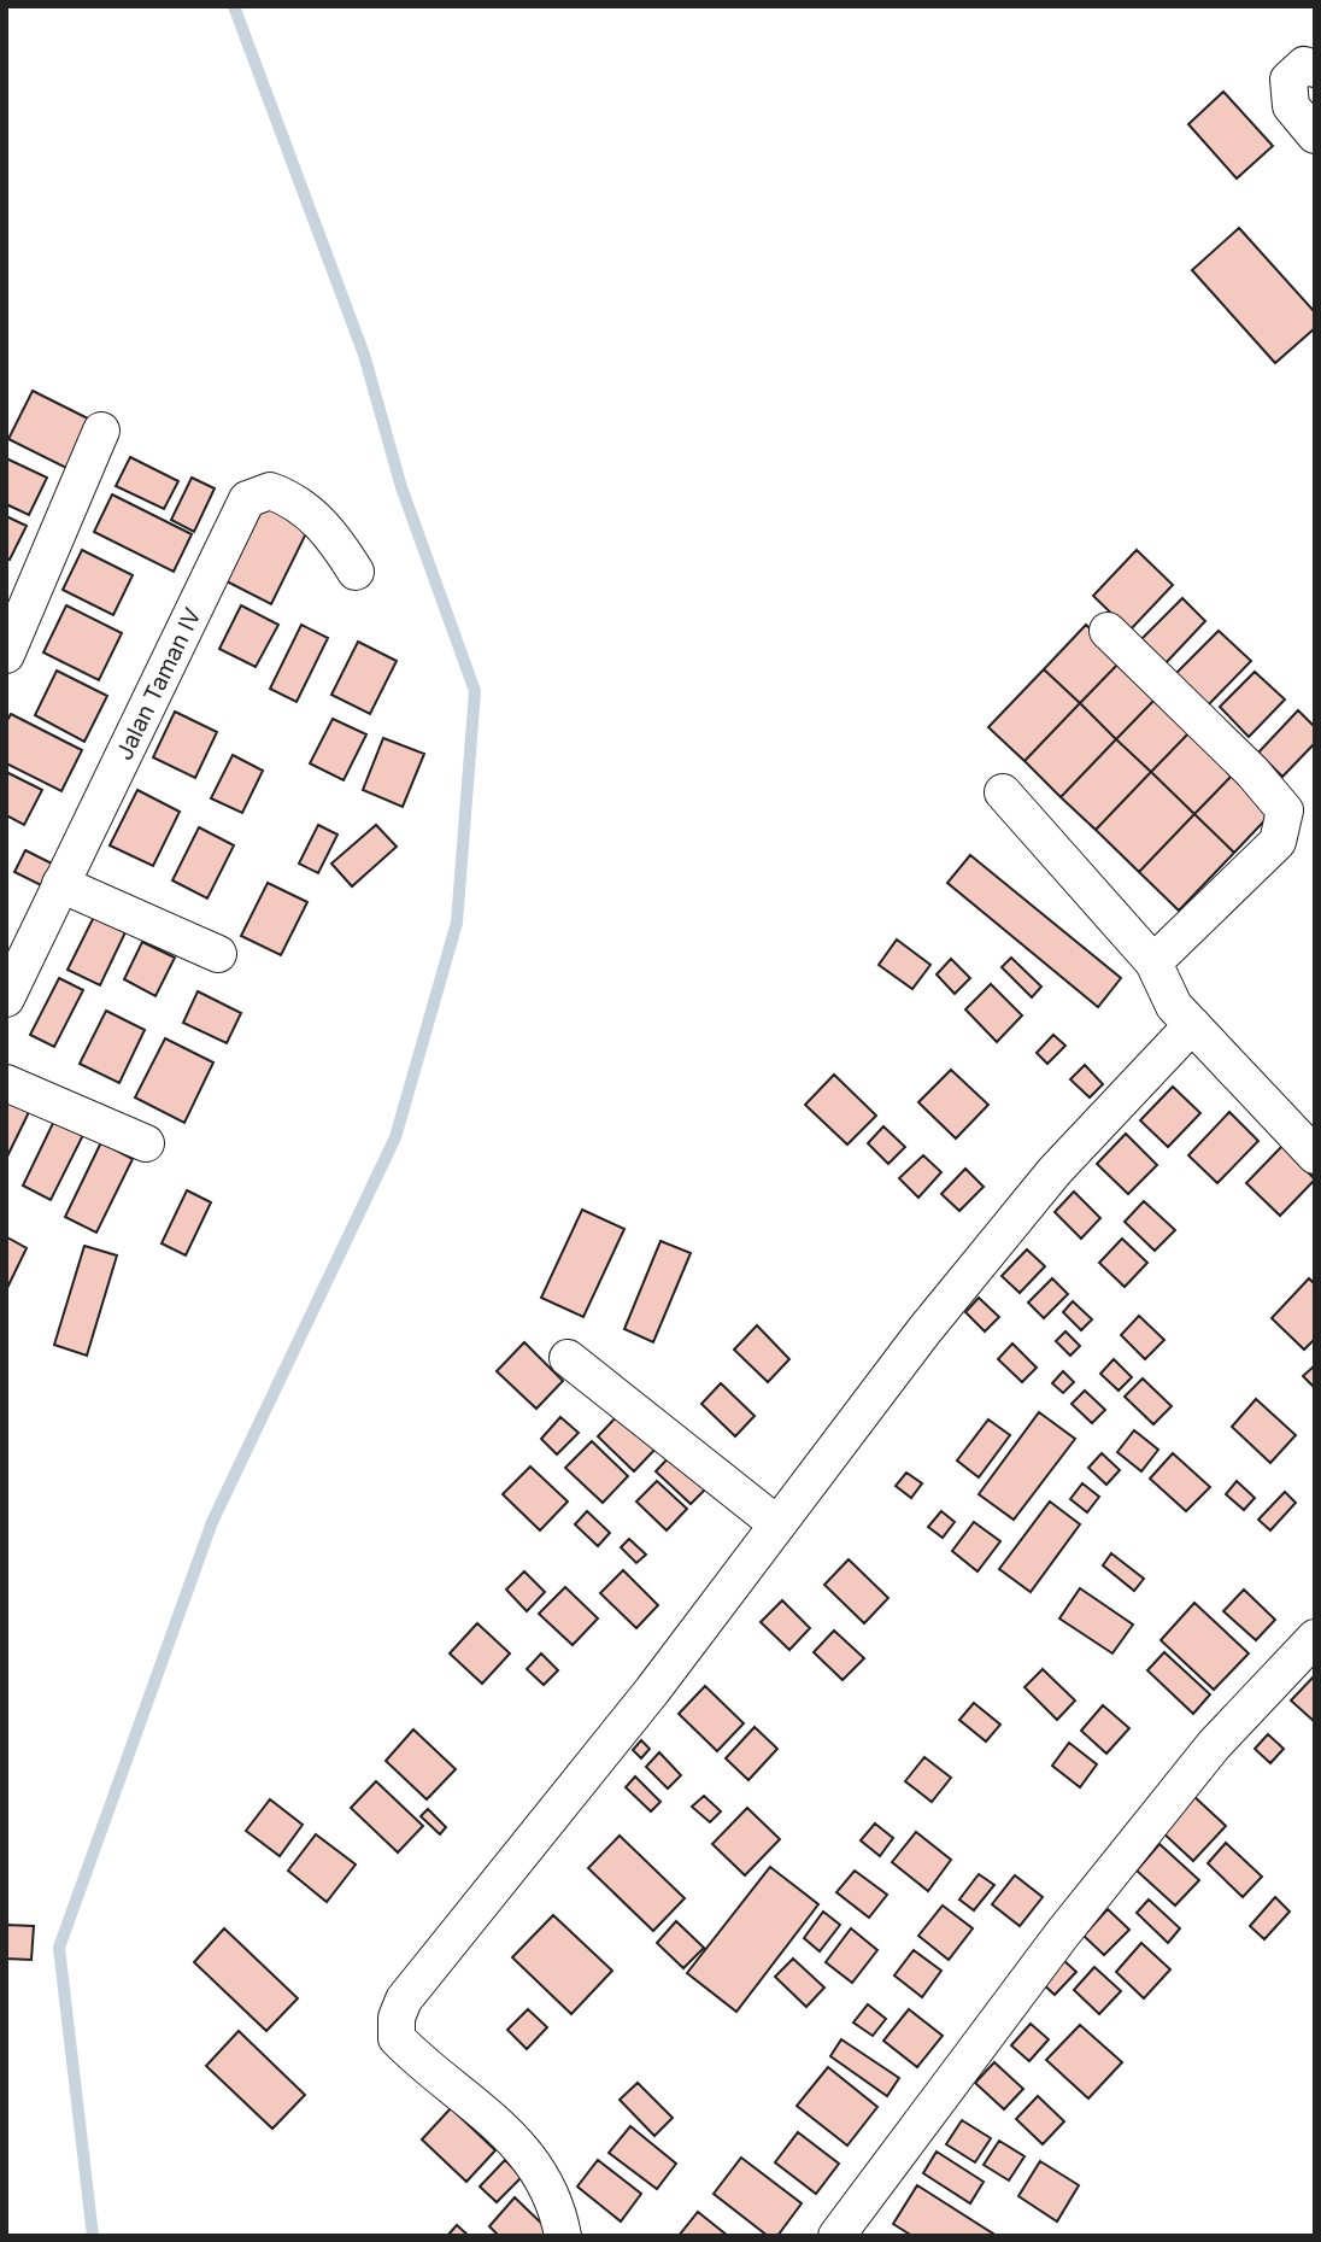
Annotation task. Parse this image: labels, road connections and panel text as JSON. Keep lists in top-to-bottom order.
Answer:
{
  "streets": {
    "street": ["Jalan Taman IV"]
  }
}
